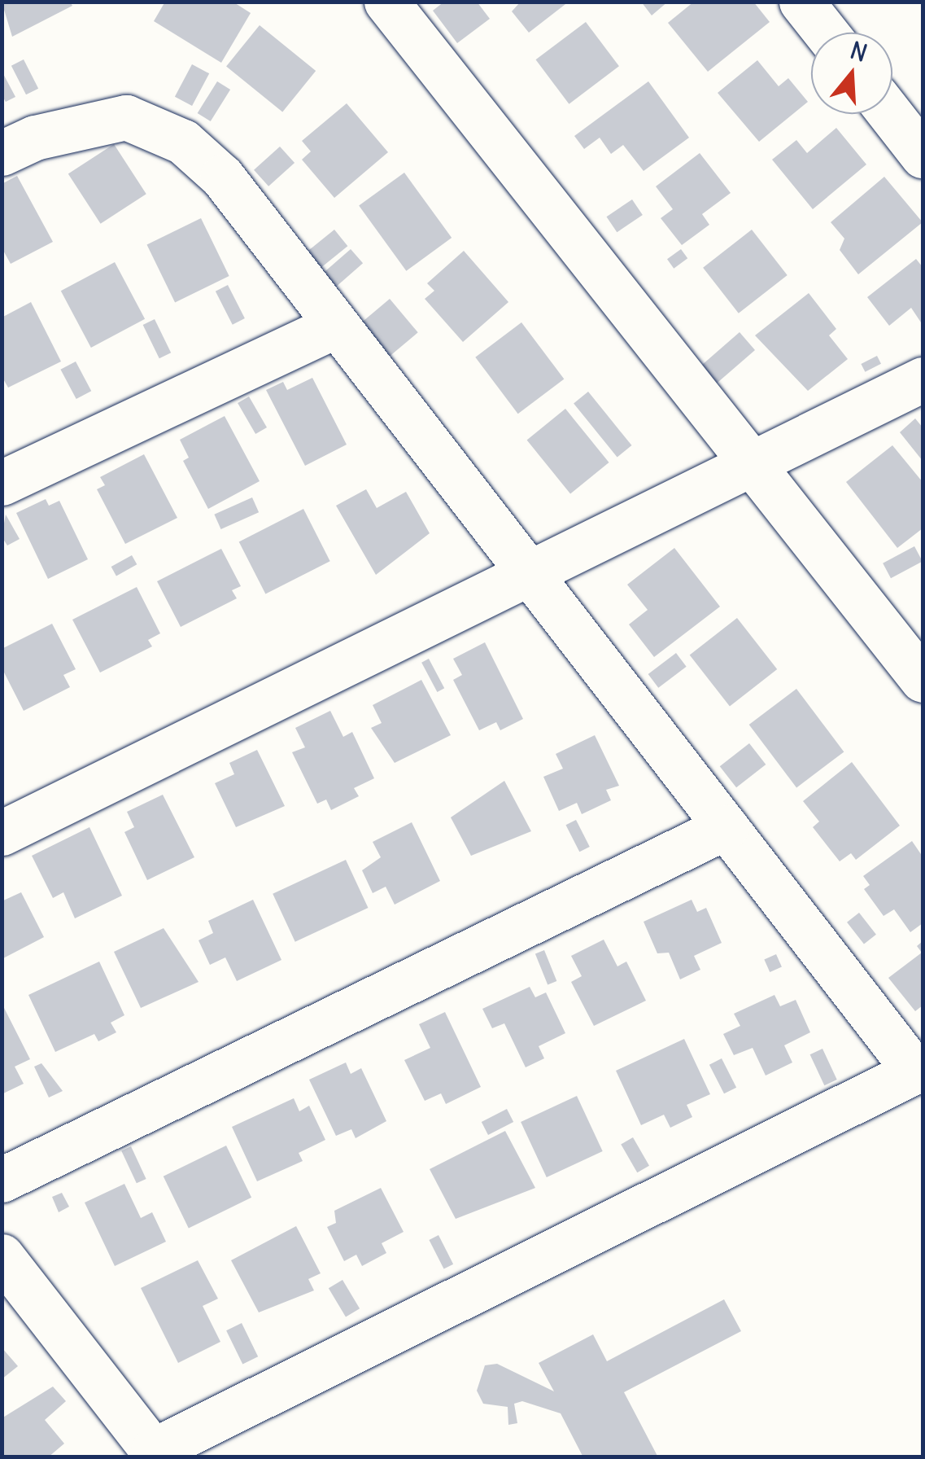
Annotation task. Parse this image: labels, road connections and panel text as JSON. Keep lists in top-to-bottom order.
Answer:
{
  "north": "top"
}
